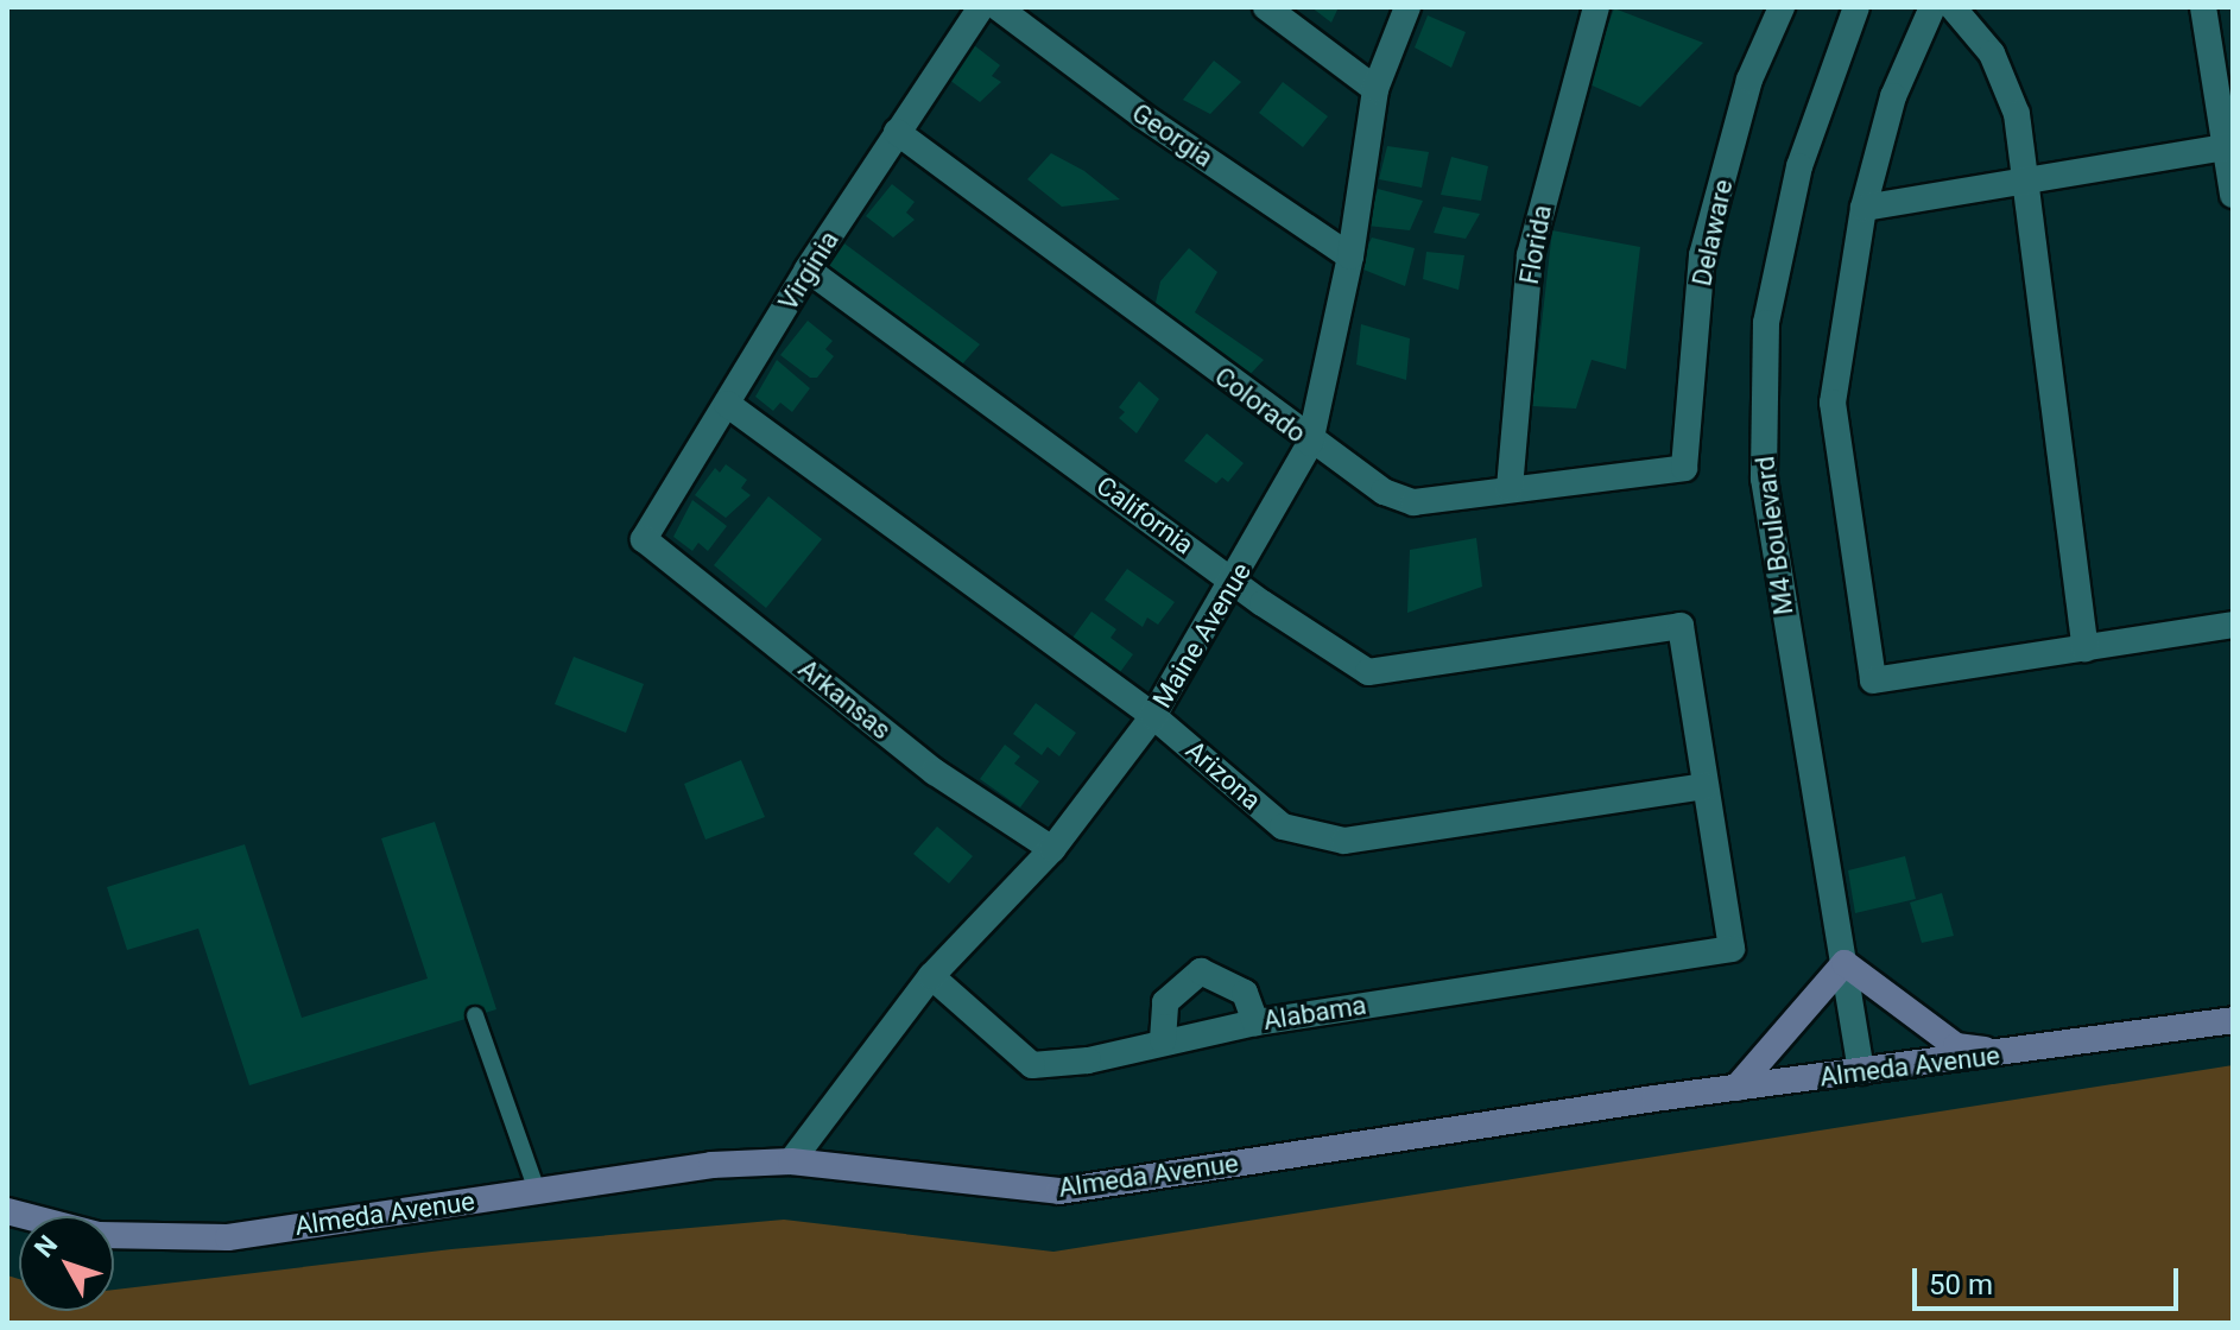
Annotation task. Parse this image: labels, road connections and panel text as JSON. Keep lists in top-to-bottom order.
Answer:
{
  "streets": {
    "main road": ["Almeda Avenue"],
    "street": [
      "Georgia",
      "Delaware",
      "Florida",
      "Virginia",
      "Colorado",
      "California",
      "M4 Boulevard",
      "Maine Avenue",
      "Arkansas",
      "Arizona",
      "Alabama"
    ]
  },
  "crossings": [
    ["Georgia", "Maine Avenue"],
    ["Delaware", "Colorado"],
    ["Florida", "Colorado"],
    ["Virginia", "Colorado"],
    ["Virginia", "California"],
    ["Virginia", "Arkansas"],
    ["Virginia", "Arizona"],
    ["Colorado", "Maine Avenue"],
    ["California", "Maine Avenue"],
    ["California", "Arizona"],
    ["California", "Alabama"],
    ["M4 Boulevard", "Almeda Avenue"],
    ["Maine Avenue", "Arkansas"],
    ["Maine Avenue", "Arizona"],
    ["Maine Avenue", "Alabama"],
    ["Maine Avenue", "Almeda Avenue"],
    ["Arizona", "Alabama"]
  ],
  "scale_bar": "50 m",
  "north": "top left"
}
